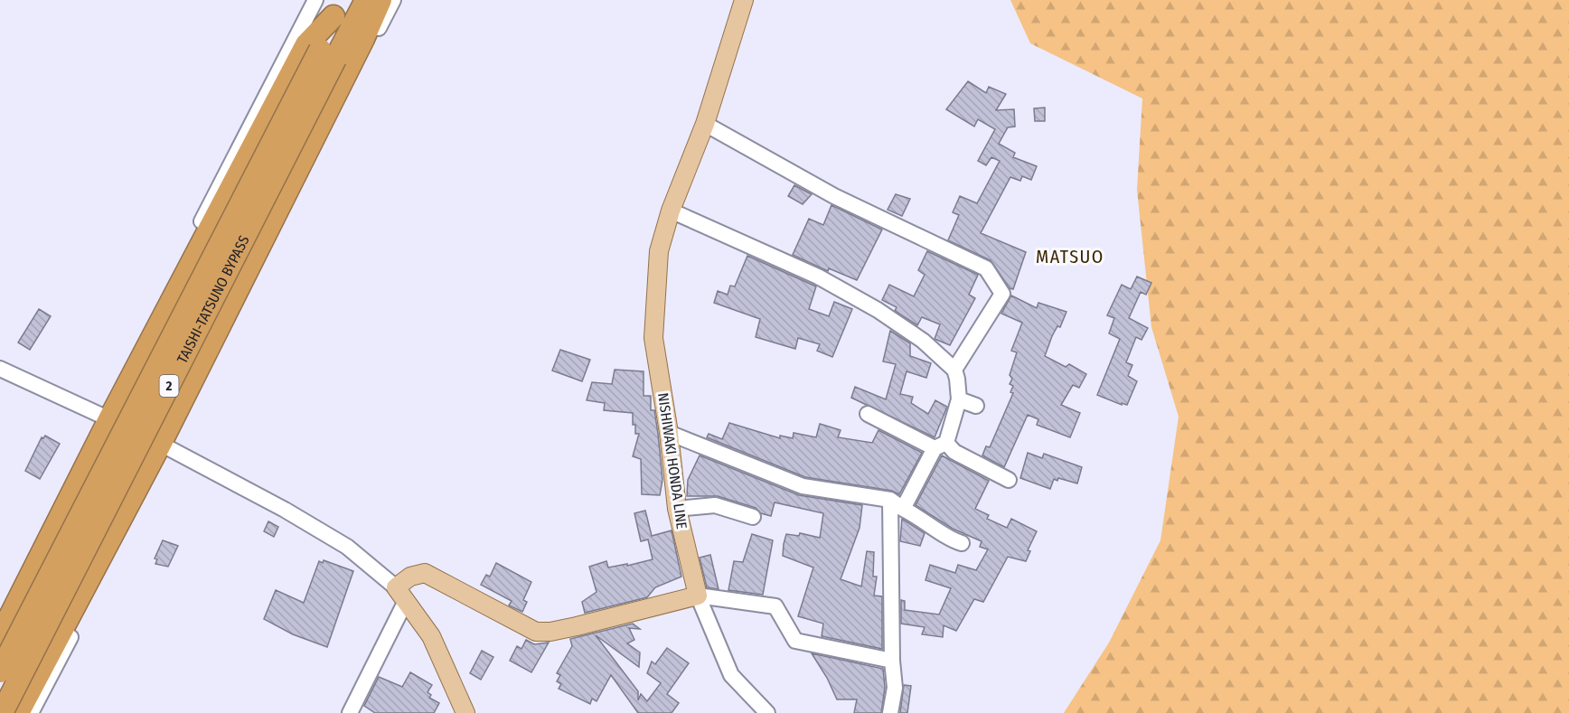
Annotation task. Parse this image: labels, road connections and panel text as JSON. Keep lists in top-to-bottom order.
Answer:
{
  "streets": {
    "highway": ["TAISHI-TATSUNO BYPASS", "2"],
    "main road": ["NISHIWAKI HONDA LINE"]
  },
  "districts": ["MATSUO"]
}
